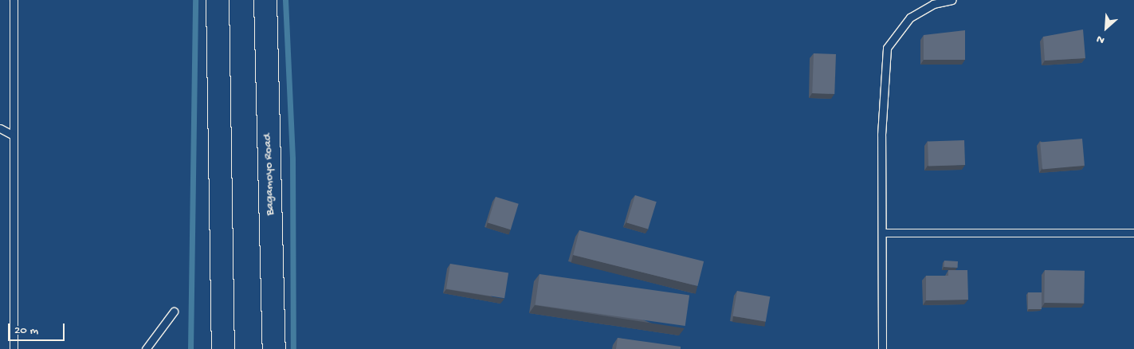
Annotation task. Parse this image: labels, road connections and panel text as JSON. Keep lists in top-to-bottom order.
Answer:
{
  "streets": {
    "highway": ["Bagamoyo Road"]
  },
  "scale_bar": "20 m",
  "north": "bottom left"
}
